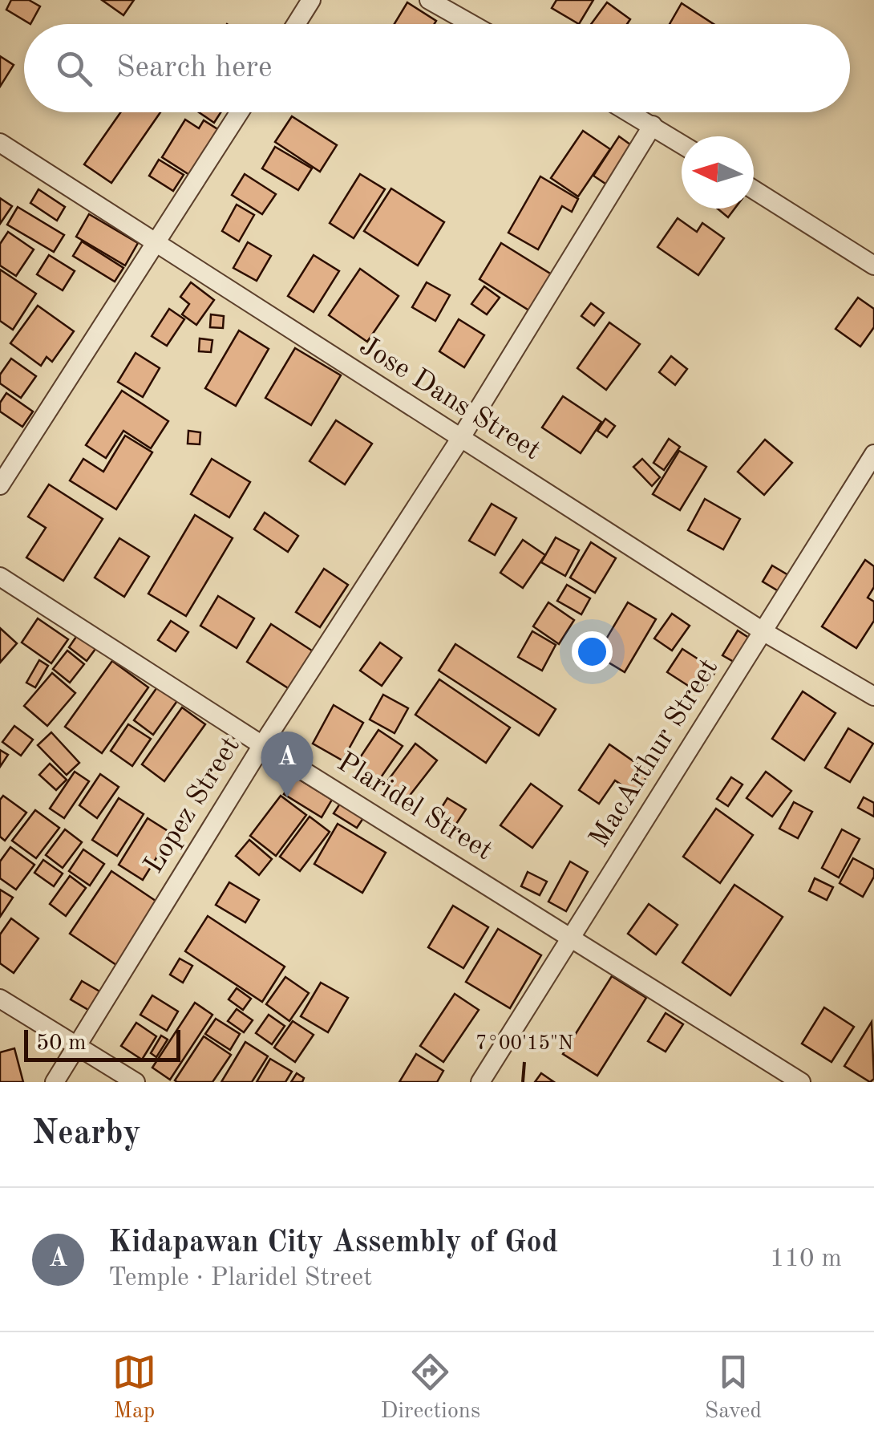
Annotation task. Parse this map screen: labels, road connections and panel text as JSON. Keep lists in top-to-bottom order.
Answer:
{
  "streets": {
    "street": [
      "Jose Dans Street",
      "MacArthur Street",
      "Lopez Street",
      "Plaridel Street"
    ]
  },
  "crossings": [
    ["Jose Dans Street", "MacArthur Street"],
    ["Jose Dans Street", "Lopez Street"],
    ["MacArthur Street", "Plaridel Street"],
    ["Lopez Street", "Plaridel Street"]
  ],
  "scale_bar": "50 m",
  "north": "left",
  "page": {
    "search": "Search here",
    "pins": "A",
    "scale": "50 m",
    "heading": "Nearby",
    "list": [
      {
        "mark": "A",
        "name": "Kidapawan City Assembly of God",
        "note": "Temple · Plaridel Street",
        "value": "110 m"
      }
    ],
    "nav": ["Map", "Directions", "Saved"]
  },
  "coordinates": ["7°00'15\"N"]
}
